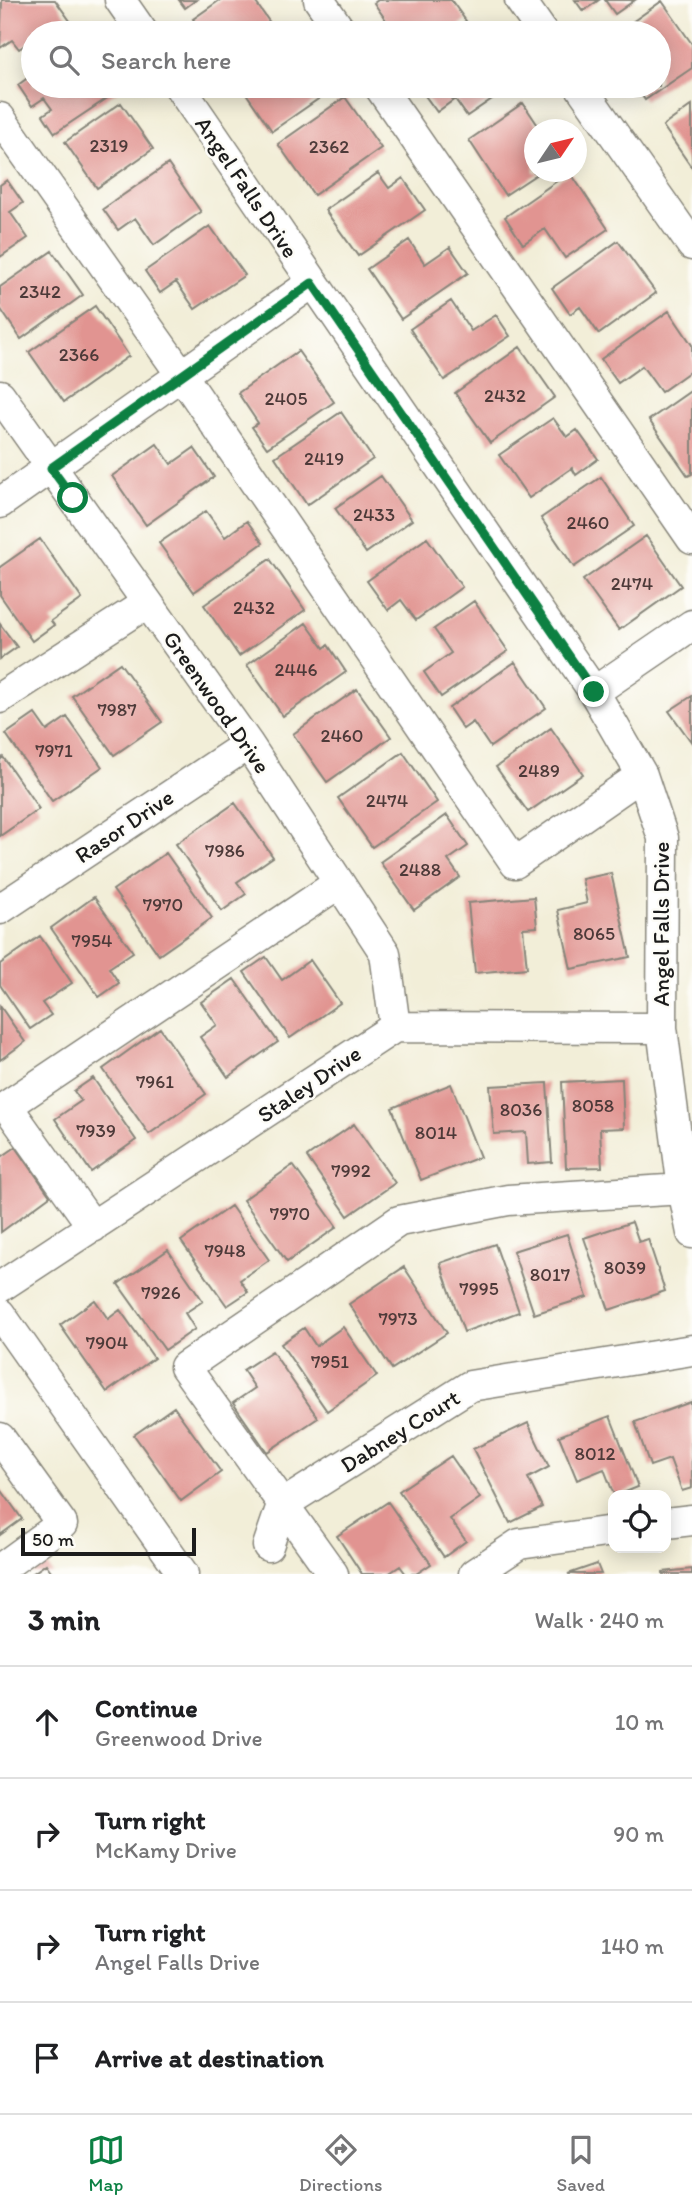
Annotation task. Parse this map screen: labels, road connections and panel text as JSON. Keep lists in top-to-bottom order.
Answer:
{
  "streets": {
    "street": [
      "Angel Falls Drive",
      "Greenwood Drive",
      "Rasor Drive",
      "Staley Drive",
      "Dabney Court"
    ]
  },
  "crossings": [
    ["Greenwood Drive", "Rasor Drive"],
    ["Greenwood Drive", "Staley Drive"]
  ],
  "house_numbers": [
    "2319",
    "2362",
    "2342",
    "2366",
    "2432",
    "2405",
    "2419",
    "2433",
    "2460",
    "2474",
    "2432",
    "2446",
    "7987",
    "2460",
    "7971",
    "2489",
    "2474",
    "7986",
    "2488",
    "7970",
    "8065",
    "7954",
    "7961",
    "8058",
    "8036",
    "7939",
    "8014",
    "7992",
    "7970",
    "7948",
    "8039",
    "8017",
    "7995",
    "7926",
    "7973",
    "7904",
    "7951",
    "8012"
  ],
  "scale_bar": "50 m",
  "north": "top right",
  "page": {
    "search": "Search here",
    "scale": "50 m",
    "heading": ["3 min", "Walk · 240 m"],
    "list": [
      ["Continue", "Greenwood Drive", "10 m"],
      ["Turn right", "McKamy Drive", "90 m"],
      ["Turn right", "Angel Falls Drive", "140 m"],
      "Arrive at destination"
    ],
    "nav": ["Map", "Directions", "Saved"]
  }
}
